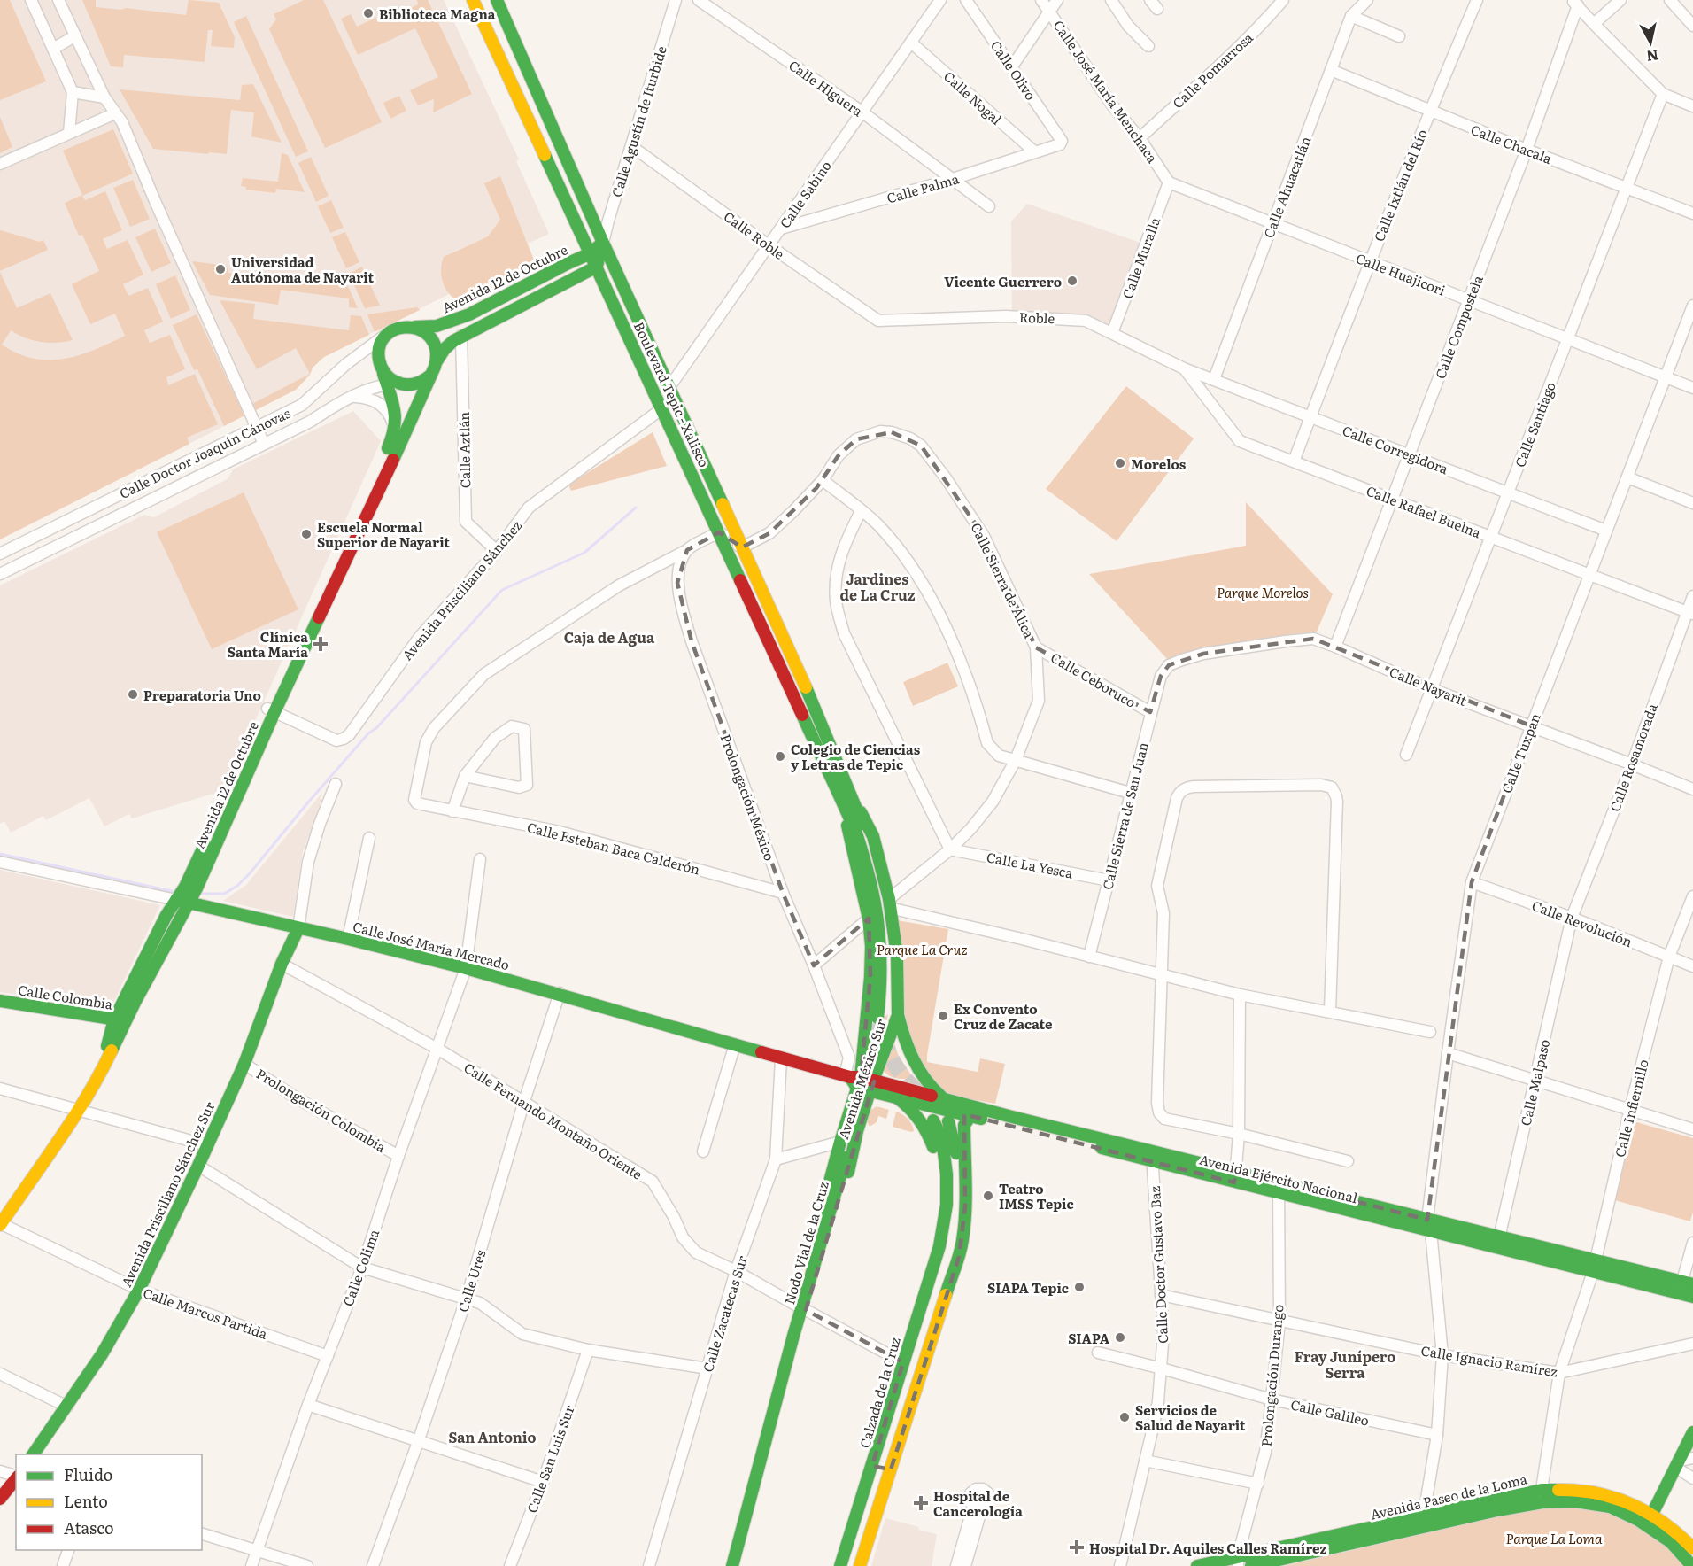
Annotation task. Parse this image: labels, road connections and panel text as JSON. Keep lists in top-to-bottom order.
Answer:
{
  "streets": {
    "main road": [
      "Avenida 12 de Octubre",
      "Boulevard Tepic - Xalisco",
      "Calle José María Mercado",
      "Calle Colombia",
      "Avenida México Sur",
      "Avenida Ejército Nacional",
      "Avenida Prisciliano Sánchez Sur",
      "Nodo Vial de la Cruz",
      "Calzada de la Cruz",
      "Avenida Paseo de la Loma"
    ],
    "street": [
      "Calle Olivo",
      "Calle Pomarrosa",
      "Calle Higuera",
      "Calle José María Menchaca",
      "Calle Nogal",
      "Calle Agustín de Iturbide",
      "Calle Chacala",
      "Calle Ixtlán del Río",
      "Calle Ahuacatlán",
      "Calle Palma",
      "Calle Sabino",
      "Calle Roble",
      "Calle Muralla",
      "Calle Huajicori",
      "Roble",
      "Calle Compostela",
      "Calle Santiago",
      "Calle Corregidora",
      "Calle Aztlán",
      "Calle Doctor Joaquín Cánovas",
      "Calle Rafael Buelna",
      "Calle Sierra de Álica",
      "Avenida Prisciliano Sánchez",
      "Calle Ceboruco",
      "Calle Nayarit",
      "Calle Tuxpan",
      "Calle Rosamorada",
      "Prolongación México",
      "Calle Sierra de San Juan",
      "Calle Esteban Baca Calderón",
      "Calle La Yesca",
      "Calle Revolución",
      "Calle Malpaso",
      "Calle Infiernillo",
      "Prolongación Colombia",
      "Calle Fernando Montaño Oriente",
      "Calle Doctor Gustavo Baz",
      "Calle Colima",
      "Calle Ures",
      "Calle Marcos Partida",
      "Calle Zacatecas Sur",
      "Calle Ignacio Ramírez",
      "Prolongación Durango",
      "Calle Galileo",
      "Calle San Luis Sur"
    ]
  },
  "crossings": [
    ["Calle Olivo", "Calle Palma"],
    ["Calle Pomarrosa", "Calle José María Menchaca"],
    ["Calle Higuera", "Calle Palma"],
    ["Calle Higuera", "Calle Sabino"],
    ["Calle José María Menchaca", "Calle Muralla"],
    ["Calle José María Menchaca", "Calle Huajicori"],
    ["Calle Nogal", "Calle Palma"],
    ["Calle Nogal", "Calle Sabino"],
    ["Calle Agustín de Iturbide", "Calle Roble"],
    ["Calle Agustín de Iturbide", "Avenida 12 de Octubre"],
    ["Calle Agustín de Iturbide", "Boulevard Tepic - Xalisco"],
    ["Calle Chacala", "Calle Ixtlán del Río"],
    ["Calle Chacala", "Calle Ahuacatlán"],
    ["Calle Chacala", "Calle Compostela"],
    ["Calle Chacala", "Calle Santiago"],
    ["Calle Ixtlán del Río", "Calle Huajicori"],
    ["Calle Ixtlán del Río", "Calle Corregidora"],
    ["Calle Ixtlán del Río", "Calle Rafael Buelna"],
    ["Calle Ahuacatlán", "Calle Huajicori"],
    ["Calle Ahuacatlán", "Calle Corregidora"],
    ["Calle Palma", "Calle Sabino"],
    ["Calle Sabino", "Calle Roble"],
    ["Calle Sabino", "Boulevard Tepic - Xalisco"],
    ["Calle Roble", "Roble"],
    ["Calle Muralla", "Calle Huajicori"],
    ["Calle Muralla", "Roble"],
    ["Calle Huajicori", "Calle Compostela"],
    ["Calle Huajicori", "Calle Santiago"],
    ["Calle Huajicori", "Calle Tuxpan"],
    ["Avenida 12 de Octubre", "Boulevard Tepic - Xalisco"],
    ["Avenida 12 de Octubre", "Calle Aztlán"],
    ["Avenida 12 de Octubre", "Calle Doctor Joaquín Cánovas"],
    ["Avenida 12 de Octubre", "Avenida Prisciliano Sánchez"],
    ["Avenida 12 de Octubre", "Calle José María Mercado"],
    ["Avenida 12 de Octubre", "Calle Colombia"],
    ["Avenida 12 de Octubre", "Calle Marcos Partida"],
    ["Roble", "Calle Corregidora"],
    ["Roble", "Calle Rafael Buelna"],
    ["Calle Compostela", "Calle Corregidora"],
    ["Calle Compostela", "Calle Rafael Buelna"],
    ["Calle Compostela", "Calle Nayarit"],
    ["Boulevard Tepic - Xalisco", "Calle Sierra de Álica"],
    ["Boulevard Tepic - Xalisco", "Avenida Prisciliano Sánchez"],
    ["Boulevard Tepic - Xalisco", "Avenida México Sur"],
    ["Calle Santiago", "Calle Corregidora"],
    ["Calle Santiago", "Calle Rafael Buelna"],
    ["Calle Santiago", "Calle Nayarit"],
    ["Calle Corregidora", "Calle Rafael Buelna"],
    ["Calle Corregidora", "Calle Tuxpan"],
    ["Calle Aztlán", "Avenida Prisciliano Sánchez"],
    ["Calle Rafael Buelna", "Calle Tuxpan"],
    ["Calle Rafael Buelna", "Calle Rosamorada"],
    ["Calle Sierra de Álica", "Calle Ceboruco"],
    ["Calle Sierra de Álica", "Calle La Yesca"],
    ["Calle Sierra de Álica", "Avenida México Sur"],
    ["Calle Ceboruco", "Calle Sierra de San Juan"],
    ["Calle Nayarit", "Calle Tuxpan"],
    ["Calle Nayarit", "Calle Rosamorada"],
    ["Calle Nayarit", "Calle Sierra de San Juan"],
    ["Calle Tuxpan", "Calle Revolución"],
    ["Calle Tuxpan", "Avenida Ejército Nacional"],
    ["Calle Tuxpan", "Calle Ignacio Ramírez"],
    ["Calle Tuxpan", "Calle Galileo"],
    ["Calle Tuxpan", "Avenida Paseo de la Loma"],
    ["Calle Rosamorada", "Calle Revolución"],
    ["Calle Rosamorada", "Calle Malpaso"],
    ["Prolongación México", "Calle Esteban Baca Calderón"],
    ["Prolongación México", "Calle José María Mercado"],
    ["Prolongación México", "Avenida México Sur"],
    ["Prolongación México", "Avenida Ejército Nacional"],
    ["Calle Sierra de San Juan", "Calle La Yesca"],
    ["Calle Revolución", "Calle Malpaso"],
    ["Calle Revolución", "Calle Infiernillo"],
    ["Calle José María Mercado", "Avenida México Sur"],
    ["Calle José María Mercado", "Avenida Ejército Nacional"],
    ["Calle José María Mercado", "Avenida Prisciliano Sánchez Sur"],
    ["Calle José María Mercado", "Calle Colima"],
    ["Calle José María Mercado", "Calle Ures"],
    ["Calle José María Mercado", "Calle Zacatecas Sur"],
    ["Avenida México Sur", "Calle Fernando Montaño Oriente"],
    ["Avenida México Sur", "Avenida Ejército Nacional"],
    ["Avenida México Sur", "Nodo Vial de la Cruz"],
    ["Calle Malpaso", "Avenida Ejército Nacional"],
    ["Calle Infiernillo", "Avenida Ejército Nacional"],
    ["Calle Infiernillo", "Calle Ignacio Ramírez"],
    ["Calle Infiernillo", "Avenida Paseo de la Loma"],
    ["Prolongación Colombia", "Avenida Prisciliano Sánchez Sur"],
    ["Prolongación Colombia", "Calle Colima"],
    ["Calle Fernando Montaño Oriente", "Avenida Prisciliano Sánchez Sur"],
    ["Calle Fernando Montaño Oriente", "Calle Colima"],
    ["Calle Fernando Montaño Oriente", "Calle Ures"],
    ["Calle Fernando Montaño Oriente", "Calle Zacatecas Sur"],
    ["Calle Fernando Montaño Oriente", "Calzada de la Cruz"],
    ["Avenida Ejército Nacional", "Calle Doctor Gustavo Baz"],
    ["Avenida Ejército Nacional", "Prolongación Durango"],
    ["Avenida Prisciliano Sánchez Sur", "Calle Marcos Partida"],
    ["Calle Doctor Gustavo Baz", "Calle Ignacio Ramírez"],
    ["Calle Doctor Gustavo Baz", "Calle Galileo"],
    ["Calle Colima", "Calle Marcos Partida"],
    ["Calle Ignacio Ramírez", "Prolongación Durango"],
    ["Prolongación Durango", "Calle Galileo"],
    ["Prolongación Durango", "Avenida Paseo de la Loma"]
  ],
  "districts": [
    "Jardines de La Cruz",
    "Caja de Agua",
    "Fray Junípero Serra",
    "San Antonio"
  ],
  "parks": ["Parque Morelos", "Parque La Cruz", "Parque La Loma"],
  "places": {
    "other": [
      "Biblioteca Magna",
      "Universidad Autónoma de Nayarit",
      "Vicente Guerrero",
      "Morelos",
      "Escuela Normal Superior de Nayarit",
      "Preparatoria Uno",
      "Colegio de Ciencias y Letras de Tepic",
      "Ex Convento Cruz de Zacate",
      "Teatro IMSS Tepic",
      "SIAPA Tepic",
      "SIAPA",
      "Servicios de Salud de Nayarit"
    ],
    "health": ["Clínica Santa María", "Hospital de Cancerología", "Hospital Dr. Aquiles Calles Ramírez"]
  },
  "legend": ["Fluido", "Lento", "Atasco"],
  "north": "bottom"
}
